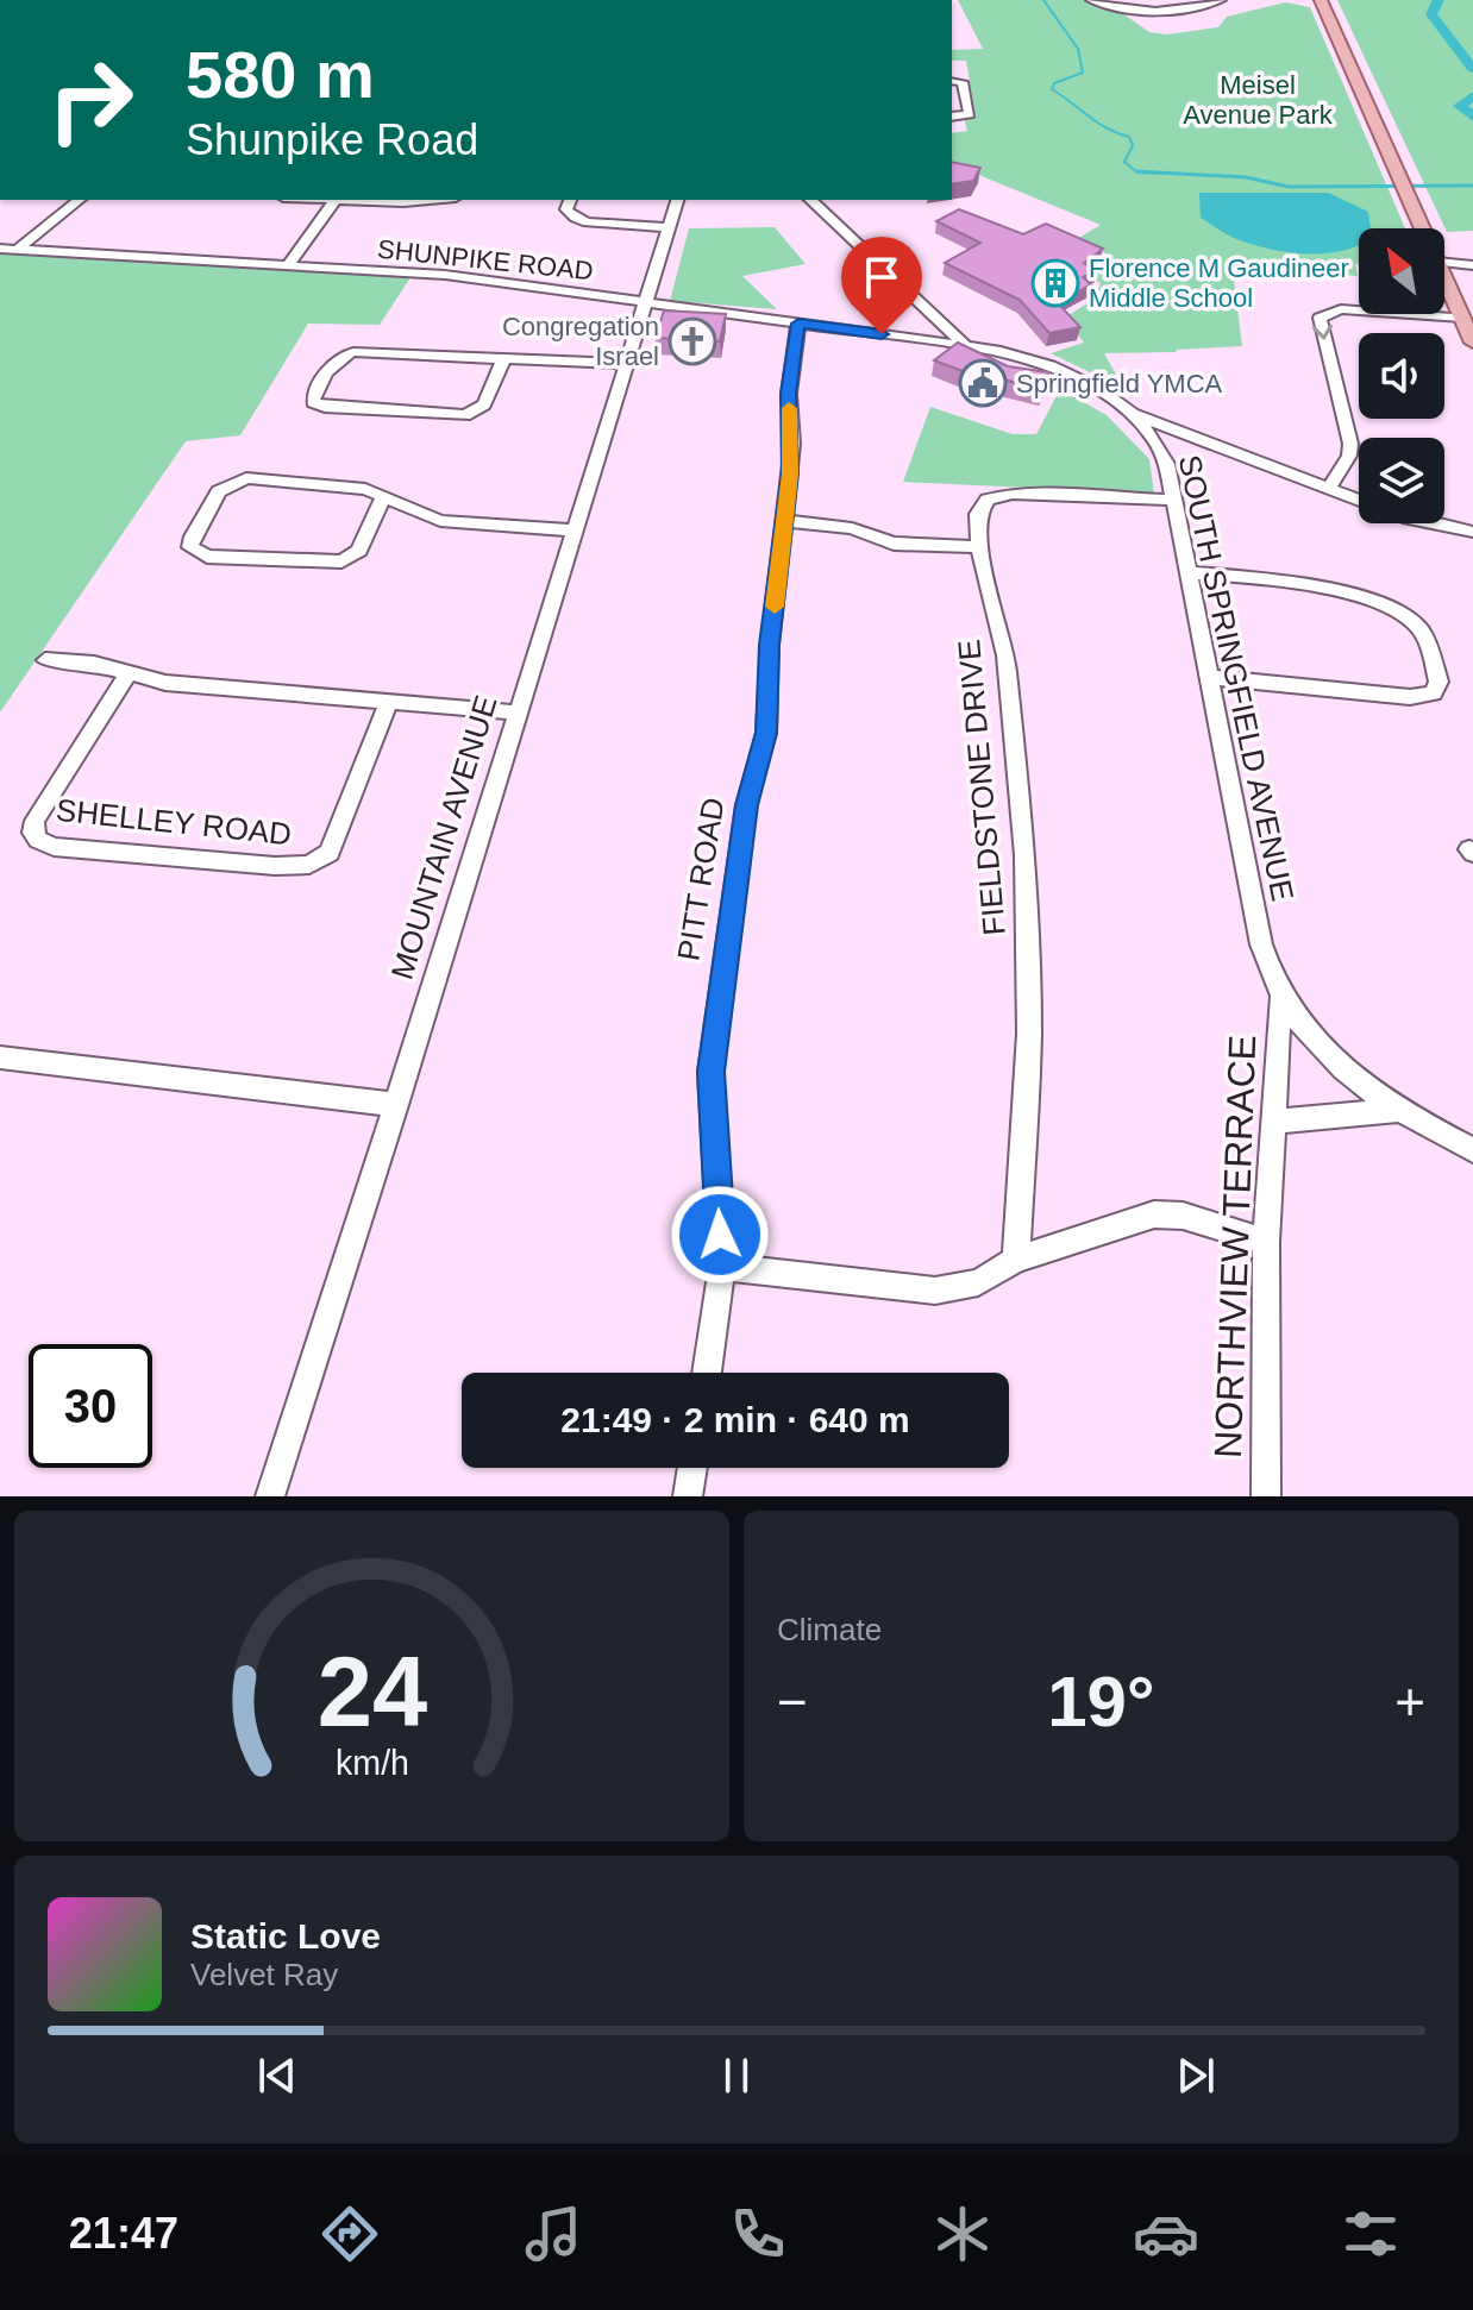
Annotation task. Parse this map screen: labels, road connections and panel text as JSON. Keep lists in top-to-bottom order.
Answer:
{
  "streets": {
    "street": [
      "SHUNPIKE ROAD",
      "SOUTH SPRINGFIELD AVENUE",
      "FIELDSTONE DRIVE",
      "SHELLEY ROAD",
      "MOUNTAIN AVENUE",
      "PITT ROAD",
      "NORTHVIEW TERRACE"
    ]
  },
  "crossings": [
    ["SHUNPIKE ROAD", "SOUTH SPRINGFIELD AVENUE"],
    ["SHUNPIKE ROAD", "MOUNTAIN AVENUE"],
    ["SHUNPIKE ROAD", "PITT ROAD"],
    ["SOUTH SPRINGFIELD AVENUE", "FIELDSTONE DRIVE"],
    ["SOUTH SPRINGFIELD AVENUE", "NORTHVIEW TERRACE"]
  ],
  "parks": ["Meisel Avenue Park"],
  "places": {
    "building": ["Florence M Gaudineer Middle School"],
    "church": ["Congregation Israel"],
    "public building": ["Springfield YMCA"]
  },
  "north": "top left",
  "page": {
    "turn": ["580 m", "Shunpike Road"],
    "limit": "30",
    "trip": "21:49 · 2 min · 640 m",
    "tile": "Climate",
    "heat": ["−", "19°", "+"],
    "song": ["Static Love", "Velvet Ray"],
    "tabs": "21:47",
    "gauge": ["24", "km/h"]
  }
}
